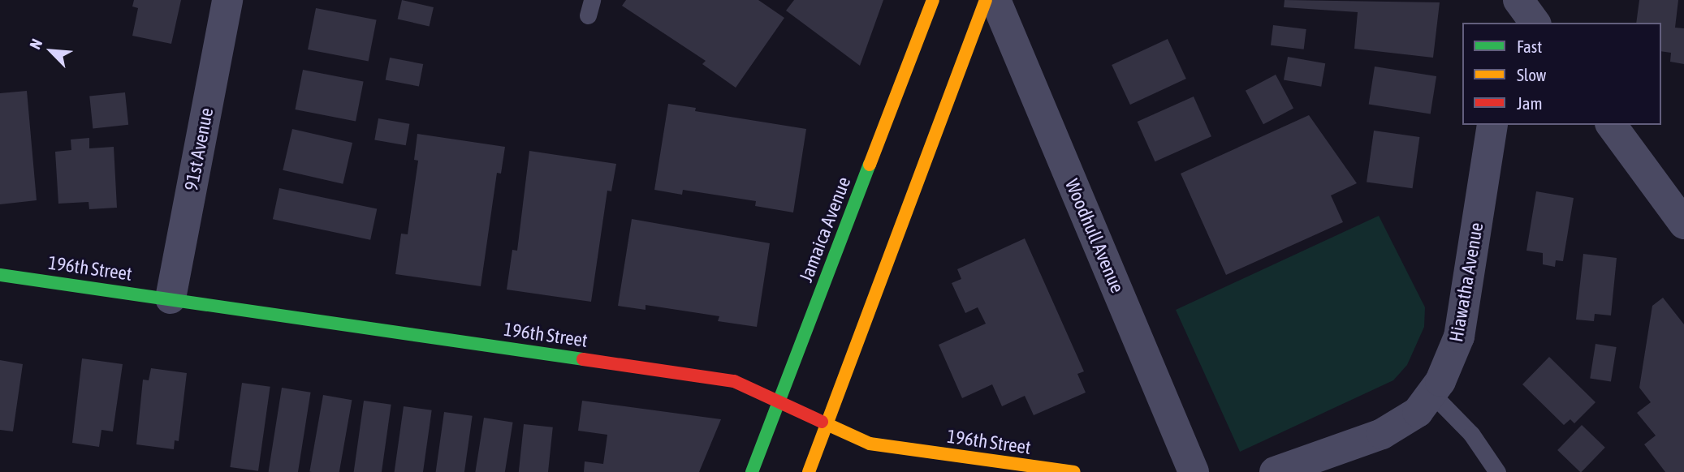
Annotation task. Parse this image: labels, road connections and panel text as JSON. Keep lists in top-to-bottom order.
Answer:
{
  "streets": {
    "street": [
      "91st Avenue",
      "Jamaica Avenue",
      "Woodhull Avenue",
      "196th Street",
      "Hiawatha Avenue"
    ]
  },
  "crossings": [
    ["91st Avenue", "196th Street"],
    ["Jamaica Avenue", "196th Street"]
  ],
  "legend": ["Fast", "Slow", "Jam"],
  "north": "top left"
}
